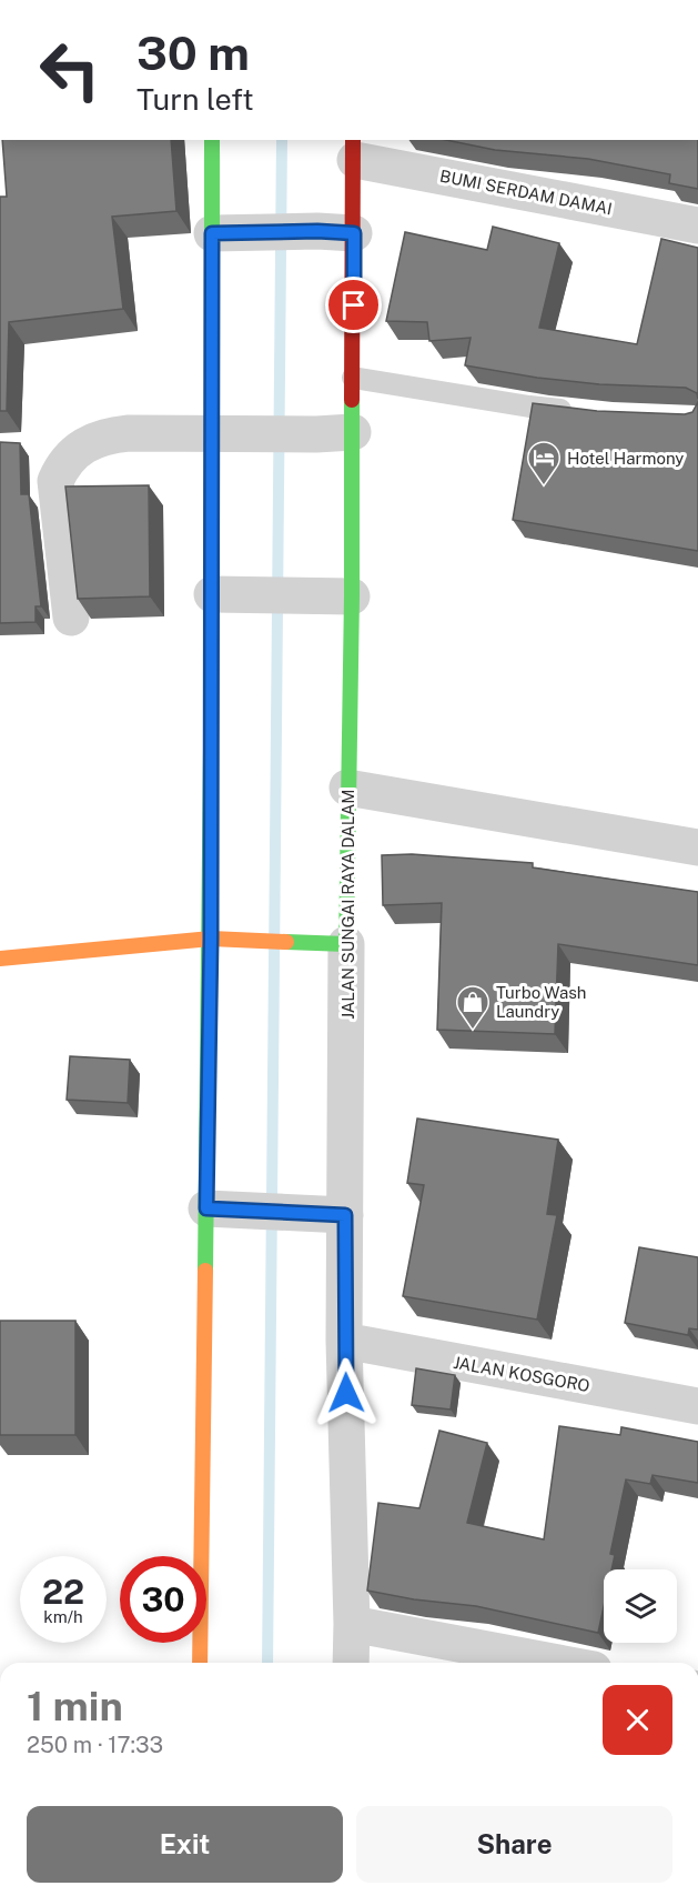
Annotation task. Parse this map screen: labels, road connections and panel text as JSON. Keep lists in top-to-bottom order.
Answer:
{
  "streets": {
    "street": ["BUMI SERDAM DAMAI", "JALAN SUNGAI RAYA DALAM", "JALAN KOSGORO"]
  },
  "crossings": [
    ["BUMI SERDAM DAMAI", "JALAN SUNGAI RAYA DALAM"],
    ["JALAN SUNGAI RAYA DALAM", "JALAN KOSGORO"]
  ],
  "places": {
    "hotel": ["Hotel Harmony"],
    "shop": ["Turbo Wash Laundry"]
  },
  "page": {
    "turn": ["30 m", "Turn left"],
    "speed": "22 km/h",
    "limit": "30",
    "heading": ["1 min", "250 m · 17:33"],
    "buttons": ["Exit", "Share"]
  }
}
